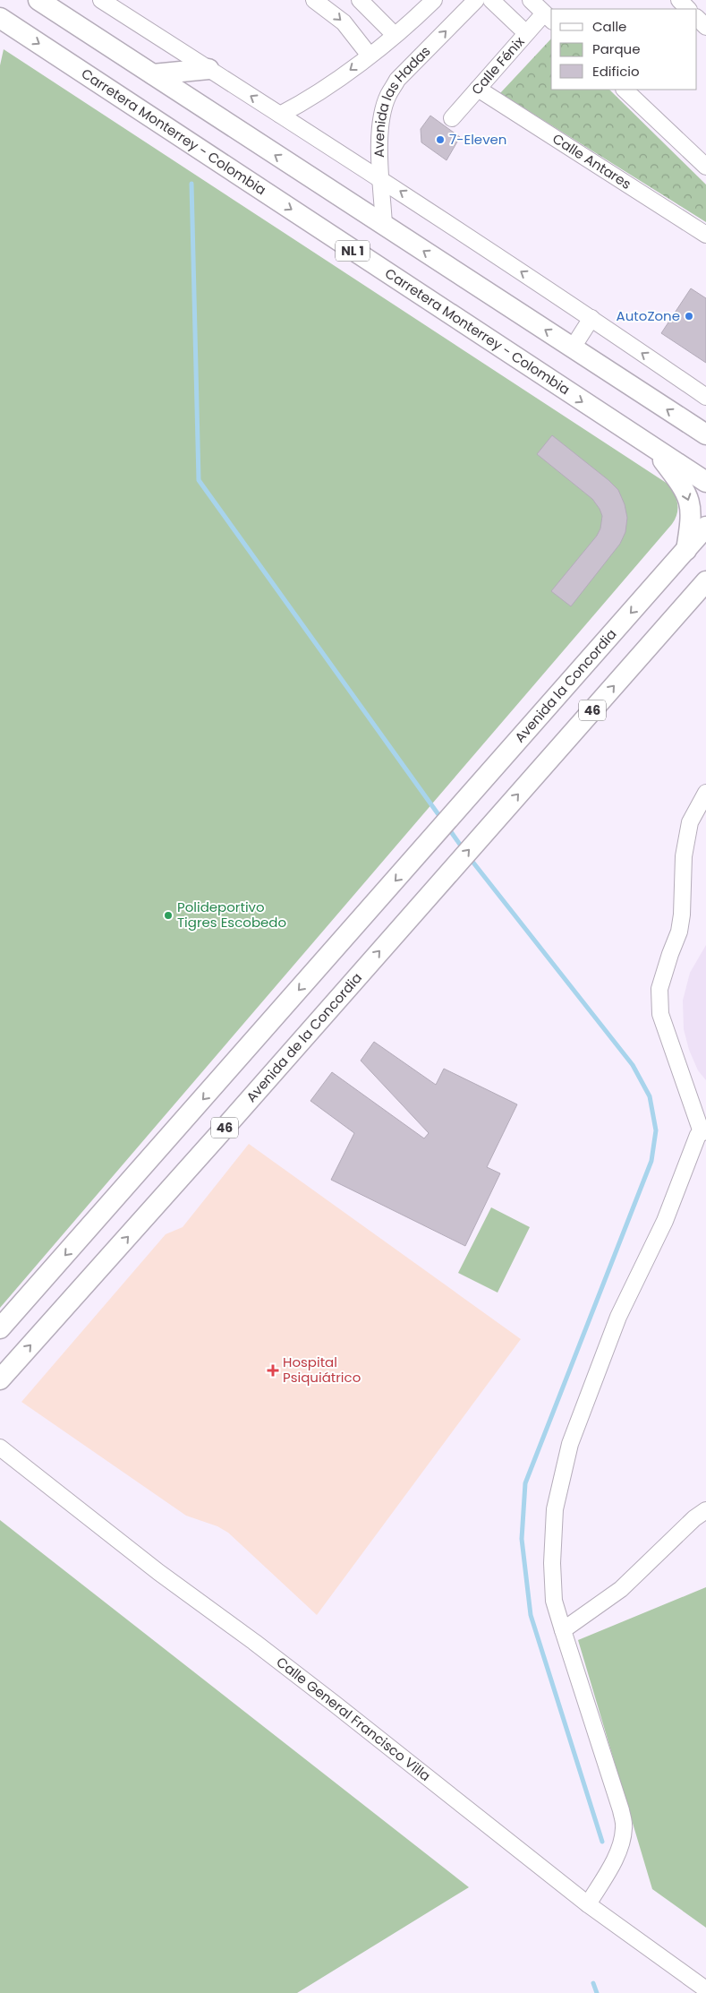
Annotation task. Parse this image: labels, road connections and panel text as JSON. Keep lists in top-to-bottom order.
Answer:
{
  "streets": {
    "main road": [
      "Carretera Monterrey - Colombia",
      "NL 1",
      "Avenida la Concordia",
      "46",
      "Avenida de la Concordia"
    ],
    "street": [
      "Calle Fénix",
      "Avenida las Hadas",
      "Calle Antares",
      "Calle General Francisco Villa"
    ]
  },
  "crossings": [
    ["Calle Fénix", "Calle Antares"]
  ],
  "one_way": ["Avenida la Concordia", "Avenida de la Concordia"],
  "places": {
    "other": ["7-Eleven", "AutoZone", "Polideportivo Tigres Escobedo"],
    "health": ["Hospital Psiquiátrico"]
  },
  "legend": ["Calle", "Parque", "Edificio"]
}
